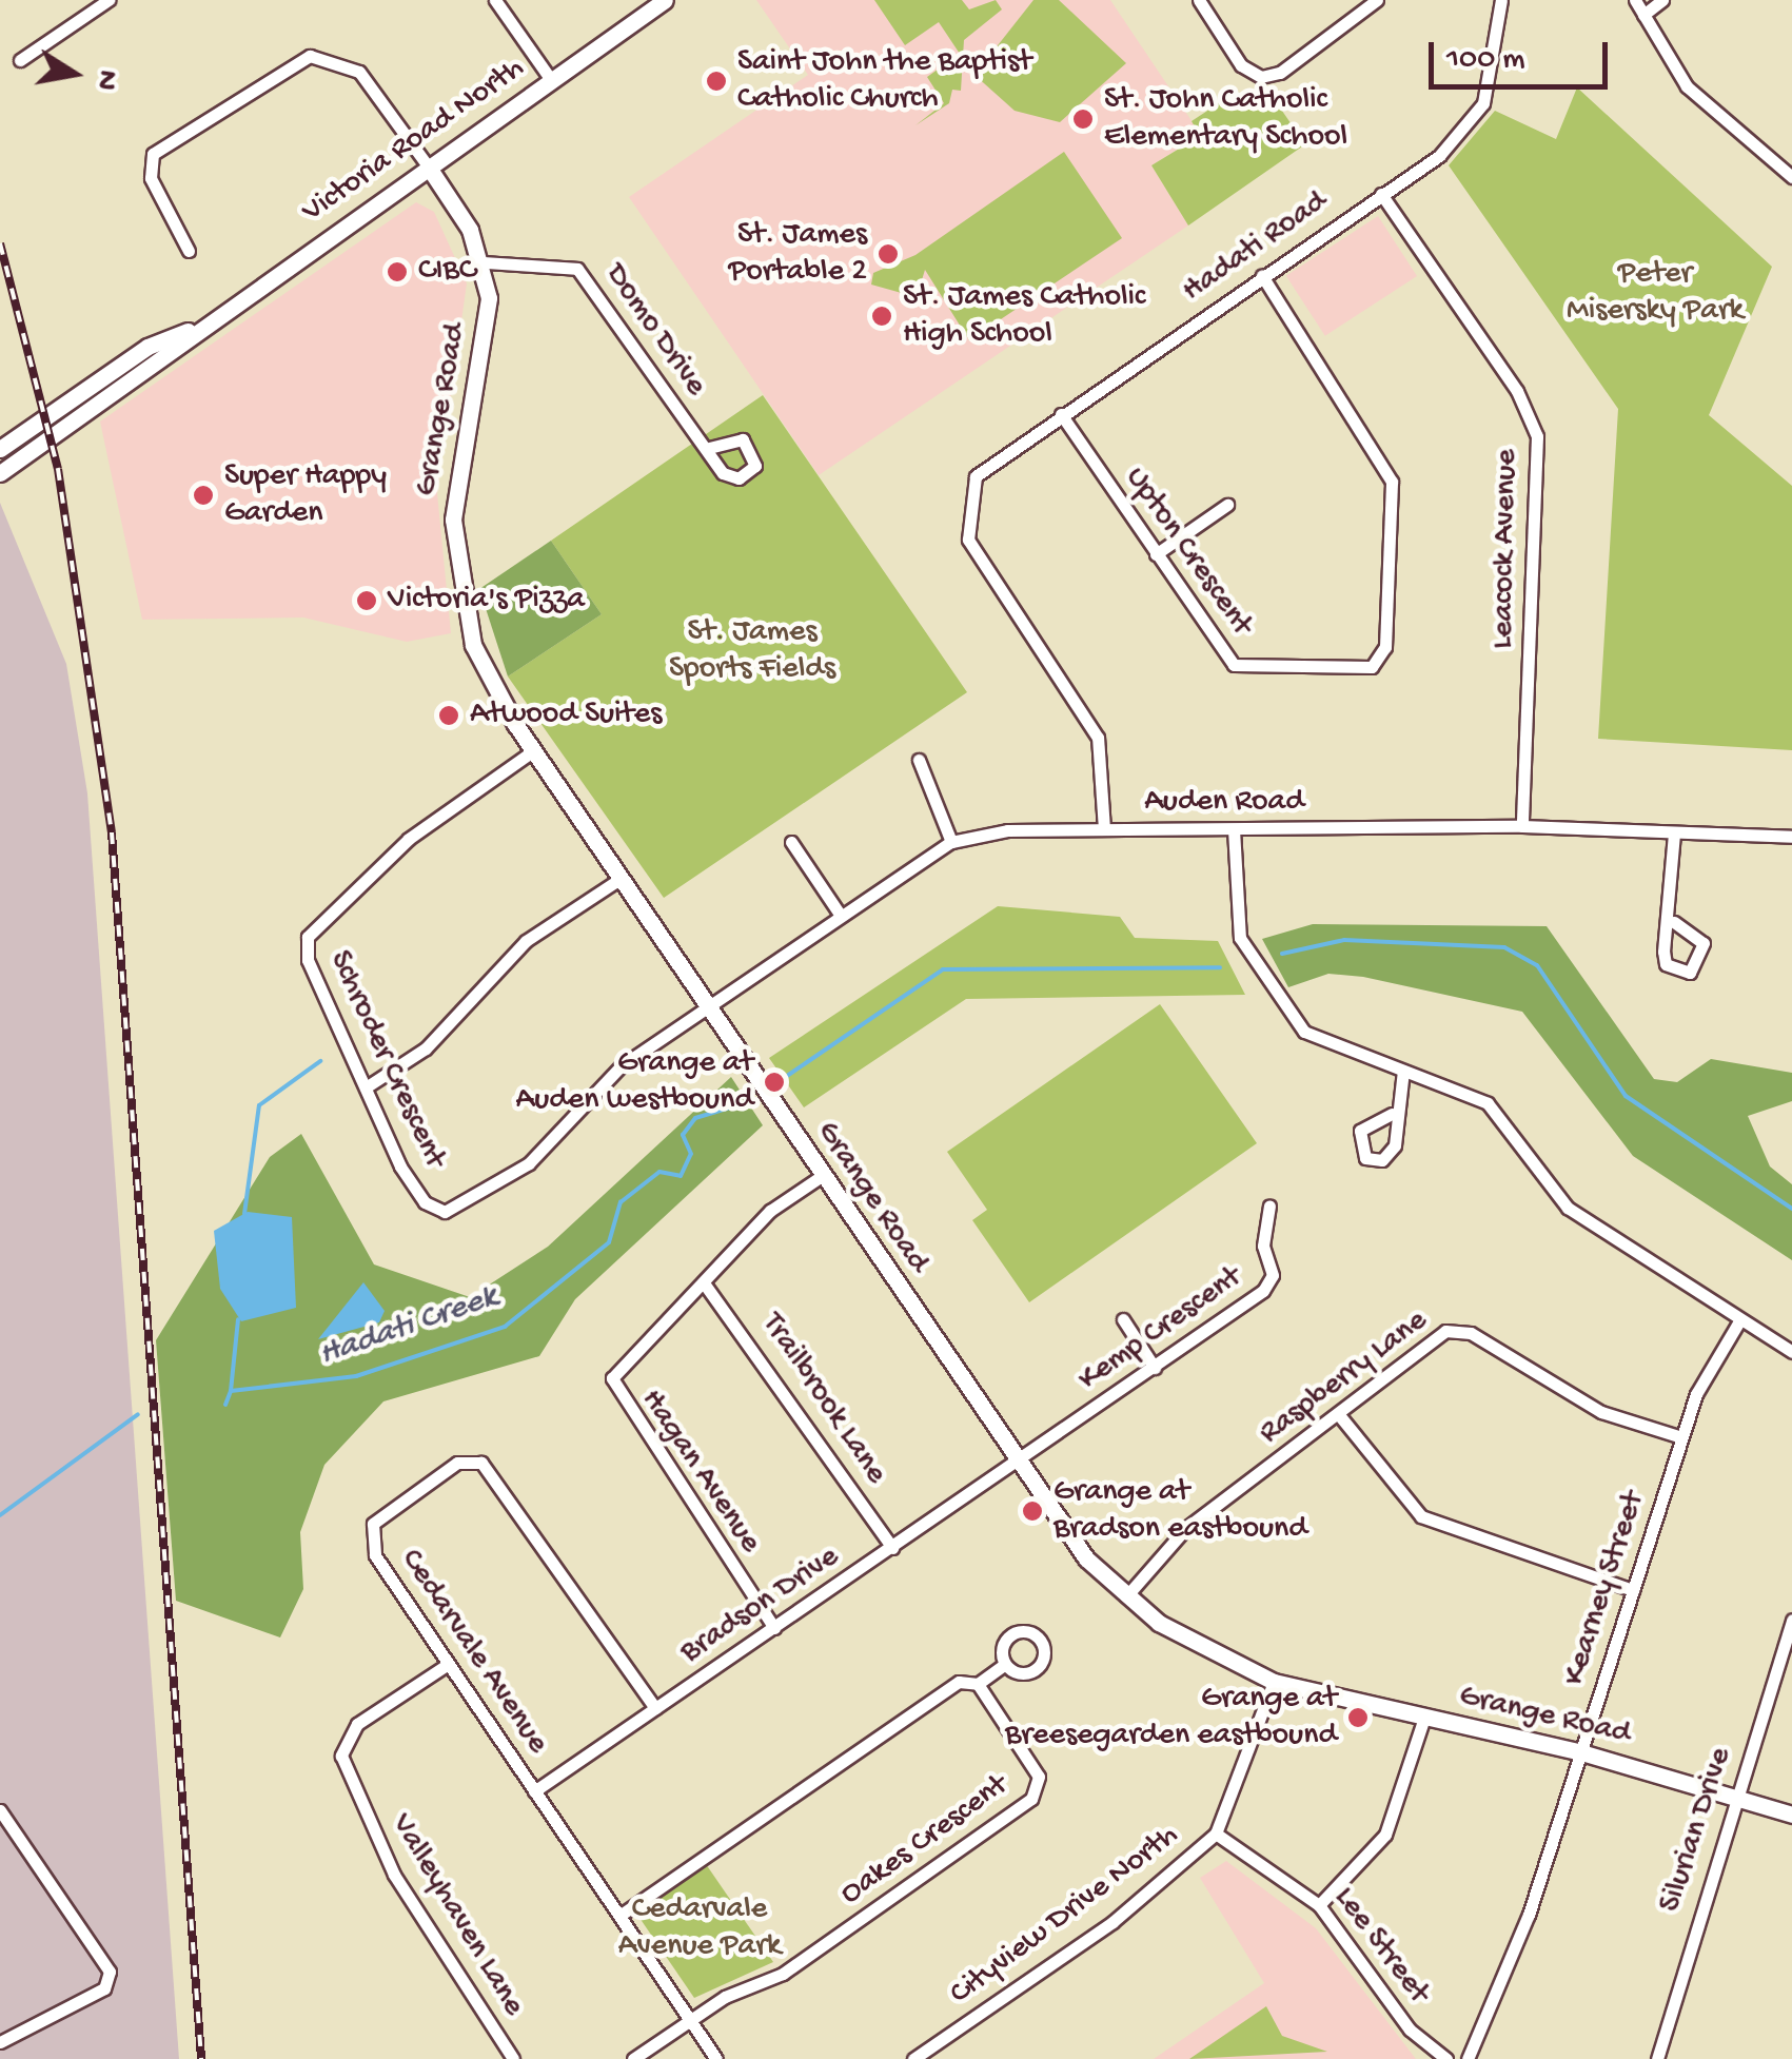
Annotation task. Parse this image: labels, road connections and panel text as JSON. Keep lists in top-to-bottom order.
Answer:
{
  "streets": {
    "main road": ["Victoria Road North", "Grange Road"],
    "street": [
      "Hadati Road",
      "Domo Drive",
      "Leacock Avenue",
      "Upton Crescent",
      "Auden Road",
      "Schroder Crescent",
      "Kemp Crescent",
      "Raspberry Lane",
      "Trailbrook Lane",
      "Hagan Avenue",
      "Kearney Street",
      "Bradson Drive",
      "Cedarvale Avenue",
      "Silurian Drive",
      "Oakes Crescent",
      "Valleyhaven Lane",
      "Cityview Drive North",
      "Lee Street"
    ]
  },
  "crossings": [
    ["Victoria Road North", "Grange Road"],
    ["Hadati Road", "Leacock Avenue"],
    ["Hadati Road", "Upton Crescent"],
    ["Hadati Road", "Auden Road"],
    ["Domo Drive", "Grange Road"],
    ["Grange Road", "Auden Road"],
    ["Grange Road", "Schroder Crescent"],
    ["Grange Road", "Kemp Crescent"],
    ["Grange Road", "Raspberry Lane"],
    ["Grange Road", "Hagan Avenue"],
    ["Grange Road", "Kearney Street"],
    ["Grange Road", "Bradson Drive"],
    ["Grange Road", "Silurian Drive"],
    ["Grange Road", "Cityview Drive North"],
    ["Leacock Avenue", "Auden Road"],
    ["Auden Road", "Schroder Crescent"],
    ["Kemp Crescent", "Bradson Drive"],
    ["Raspberry Lane", "Kearney Street"],
    ["Trailbrook Lane", "Hagan Avenue"],
    ["Trailbrook Lane", "Bradson Drive"],
    ["Hagan Avenue", "Bradson Drive"],
    ["Bradson Drive", "Cedarvale Avenue"],
    ["Cedarvale Avenue", "Oakes Crescent"],
    ["Cedarvale Avenue", "Valleyhaven Lane"],
    ["Cityview Drive North", "Lee Street"]
  ],
  "water": ["Hadati Creek"],
  "parks": ["Peter Misersky Park", "St. James Sports Fields", "Cedarvale Avenue Park"],
  "places": [
    "Saint John the Baptist Catholic Church",
    "St. John Catholic Elementary School",
    "St. James Portable 2",
    "CIBC",
    "St. James Catholic High School",
    "Super Happy Garden",
    "Victoria's Pizza",
    "Atwood Suites",
    "Grange at Auden westbound",
    "Grange at Bradson eastbound",
    "Grange at Breesegarden eastbound"
  ],
  "scale_bar": "100 m",
  "north": "right"
}
